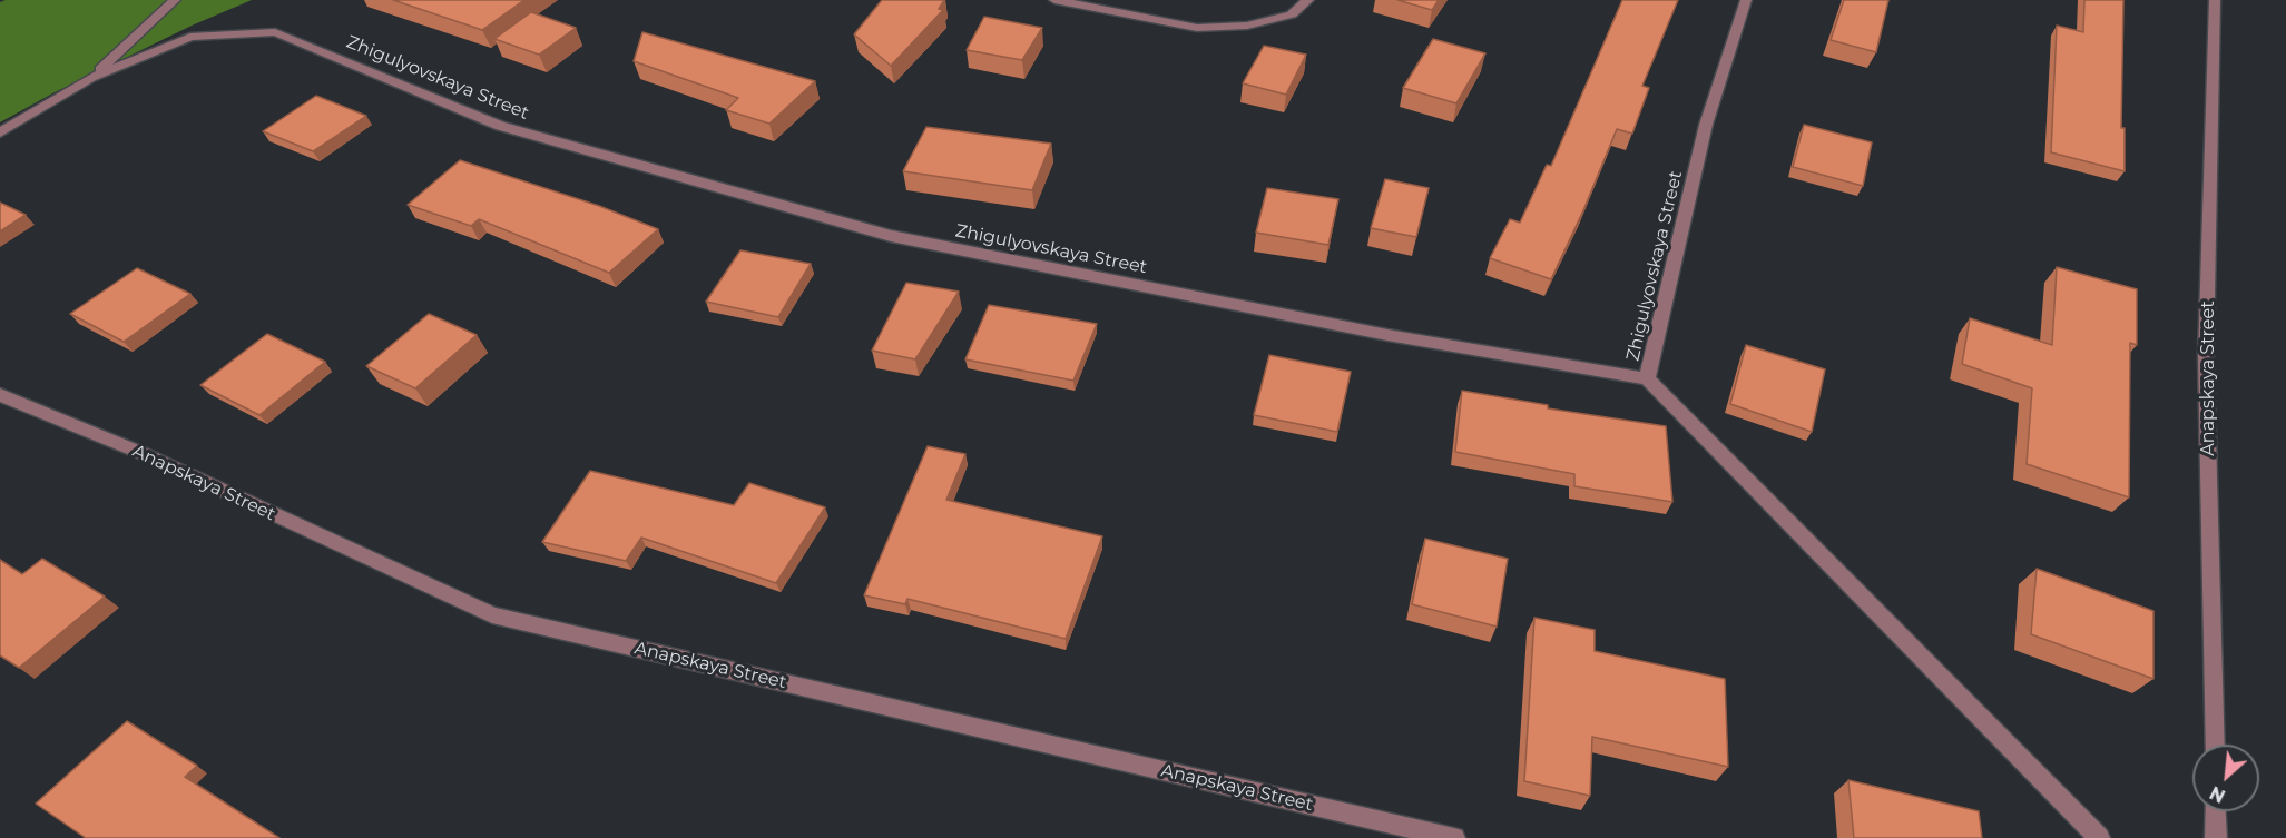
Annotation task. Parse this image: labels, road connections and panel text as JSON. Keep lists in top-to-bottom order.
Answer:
{
  "streets": {
    "street": ["Zhigulyovskaya Street", "Anapskaya Street"]
  },
  "north": "bottom left"
}
